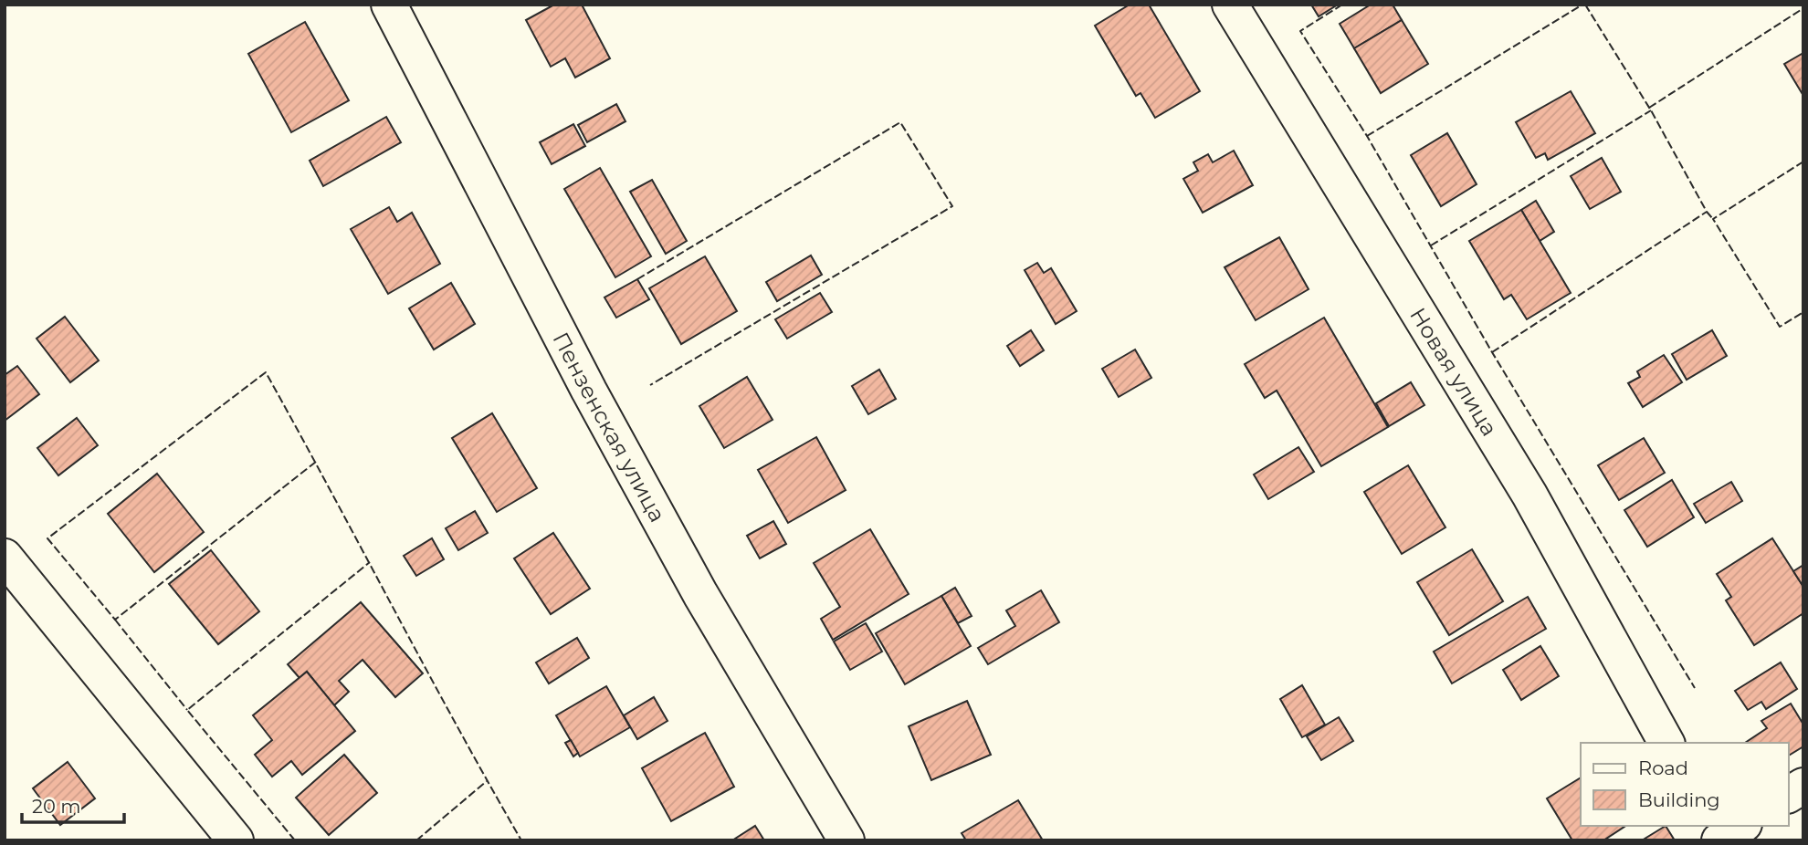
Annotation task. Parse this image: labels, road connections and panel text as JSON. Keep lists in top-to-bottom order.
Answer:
{
  "streets": {
    "street": ["Новая улица", "Пензенская улица"]
  },
  "legend": ["Road", "Building"],
  "scale_bar": "20 m"
}
